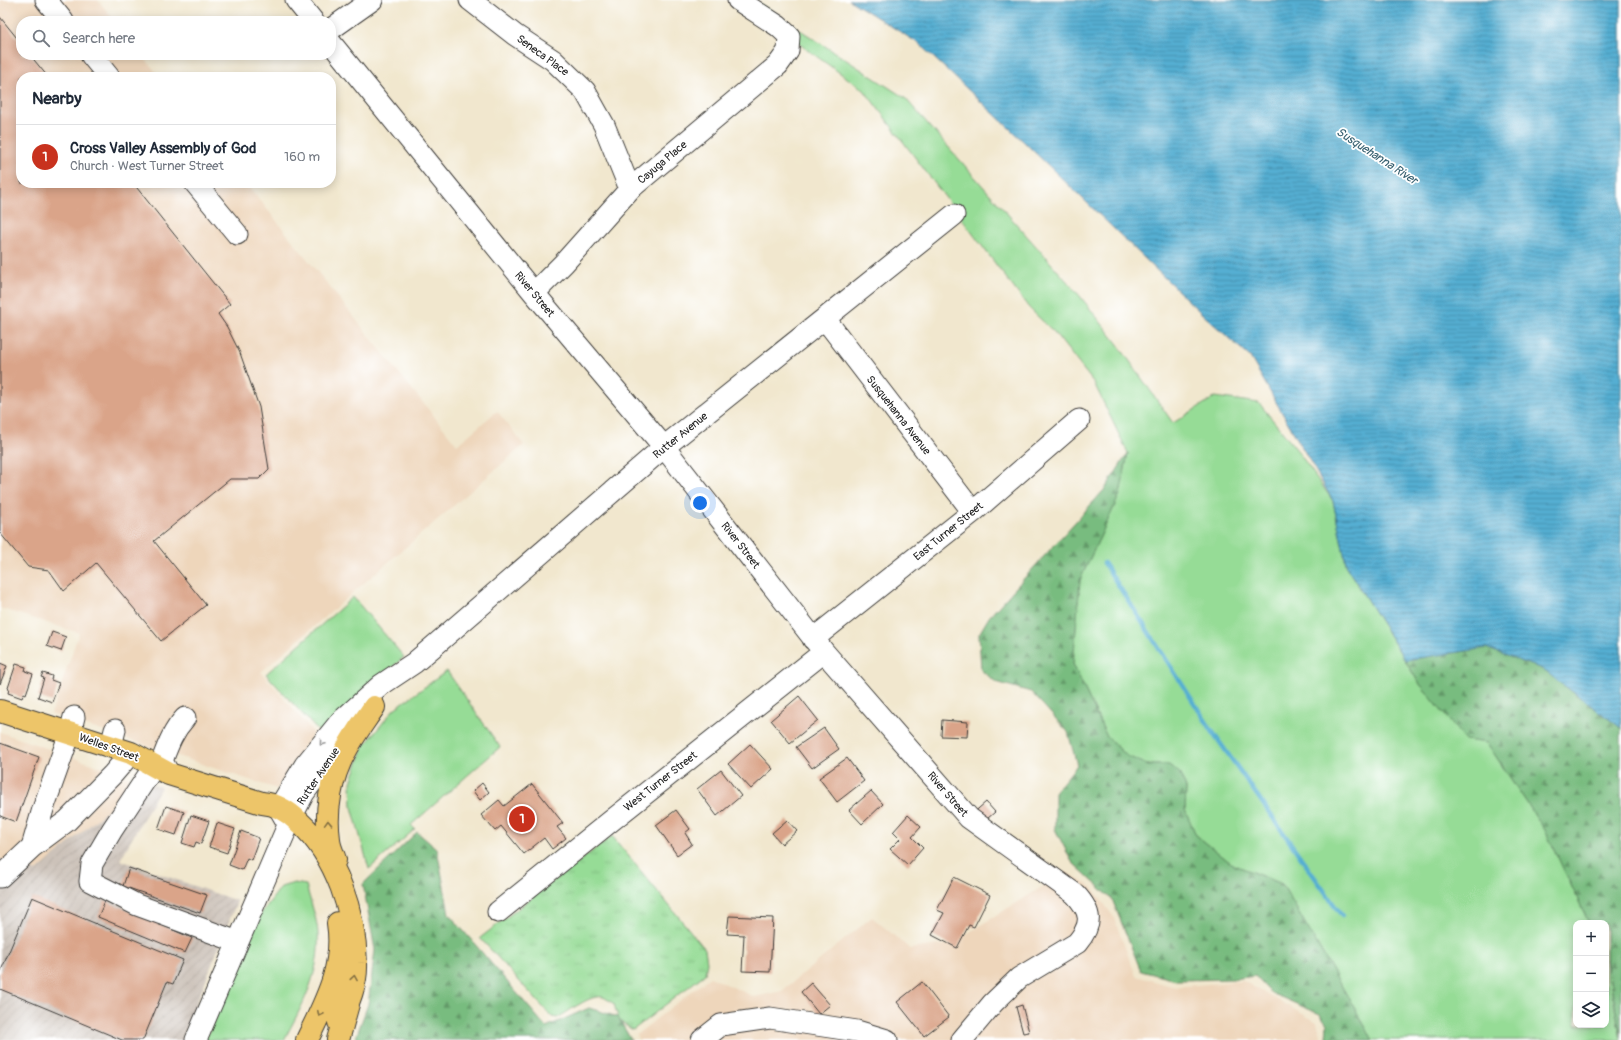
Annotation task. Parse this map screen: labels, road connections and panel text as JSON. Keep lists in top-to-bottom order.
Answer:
{
  "streets": {
    "main road": ["Rutter Avenue", "Welles Street"],
    "street": [
      "Seneca Place",
      "Cayuga Place",
      "River Street",
      "Susquehanna Avenue",
      "East Turner Street",
      "West Turner Street"
    ]
  },
  "crossings": [
    ["Seneca Place", "Cayuga Place"],
    ["Cayuga Place", "River Street"],
    ["River Street", "Rutter Avenue"],
    ["River Street", "East Turner Street"],
    ["River Street", "West Turner Street"],
    ["Susquehanna Avenue", "Rutter Avenue"],
    ["Susquehanna Avenue", "East Turner Street"],
    ["Rutter Avenue", "Welles Street"],
    ["East Turner Street", "West Turner Street"]
  ],
  "water": ["Susquehanna River"],
  "page": {
    "search": "Search here",
    "heading": "Nearby",
    "list": [
      {
        "mark": "1",
        "name": "Cross Valley Assembly of God",
        "note": "Church · West Turner Street",
        "value": "160 m"
      }
    ],
    "pins": "1",
    "map_buttons": ["+", "−"]
  }
}
